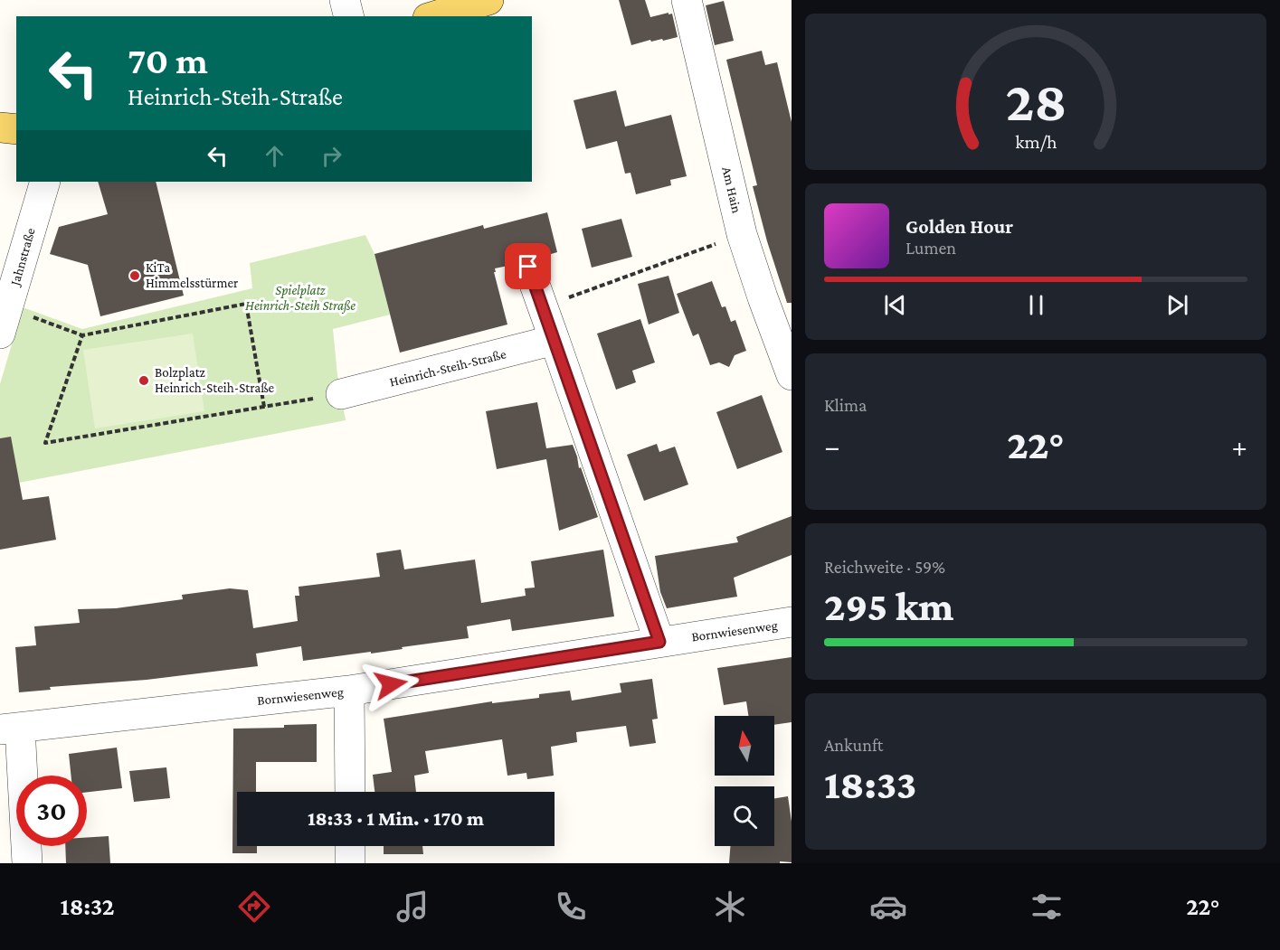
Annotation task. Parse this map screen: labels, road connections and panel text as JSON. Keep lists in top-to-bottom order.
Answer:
{
  "streets": {
    "street": [
      "Am Hain",
      "Jahnstraße",
      "Heinrich-Steih-Straße",
      "Bornwiesenweg"
    ]
  },
  "parks": ["Spielplatz Heinrich-Steih Straße"],
  "places": ["KiTa Himmelsstürmer", "Bolzplatz Heinrich-Steih-Straße"],
  "north": "top",
  "page": {
    "turn": ["70 m", "Heinrich-Steih-Straße"],
    "song": ["Golden Hour", "Lumen"],
    "tile": [
      "Klima",
      ["Reichweite · 59%", "295 km"],
      ["Ankunft", "18:33"]
    ],
    "heat": ["−", "22°", "+"],
    "limit": "30",
    "trip": "18:33 · 1 Min. · 170 m",
    "tabs": ["18:32", "22°"],
    "gauge": ["28", "km/h"]
  }
}
